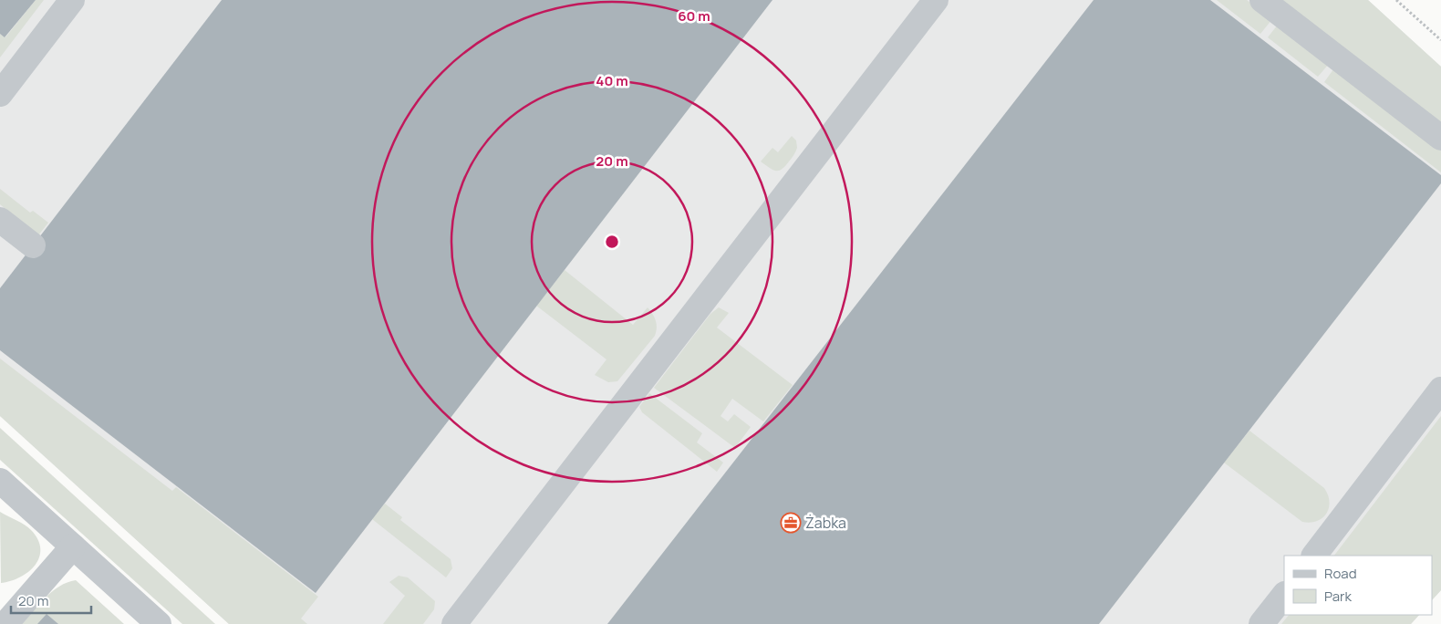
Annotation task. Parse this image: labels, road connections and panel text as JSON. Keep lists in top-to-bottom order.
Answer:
{
  "places": {
    "office": ["Żabka"]
  },
  "legend": ["Road", "Park"],
  "scale_bar": "20 m",
  "rings": ["60 m", "40 m", "20 m"]
}
